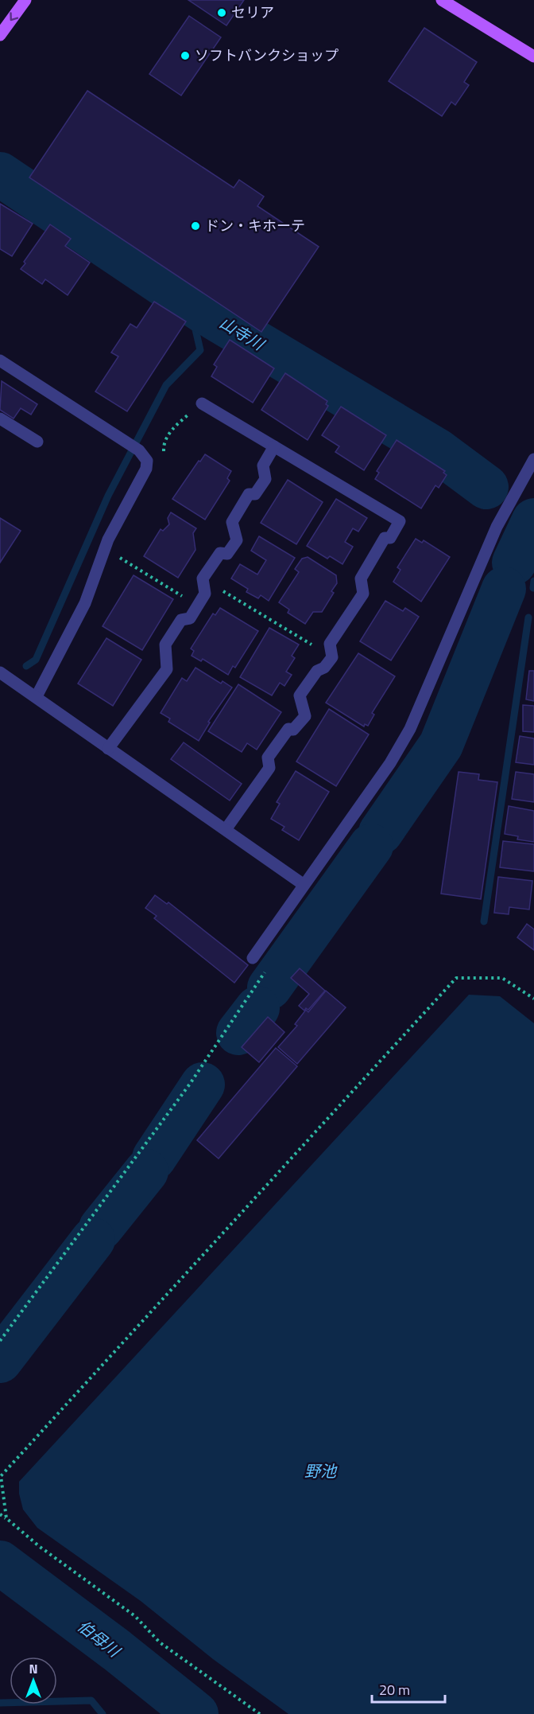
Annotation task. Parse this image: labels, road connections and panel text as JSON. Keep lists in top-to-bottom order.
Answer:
{
  "water": ["山寺川", "野池", "伯母川"],
  "places": ["セリア", "ソフトバンクショップ", "ドン・キホーテ"],
  "scale_bar": "20 m",
  "north": "top"
}
